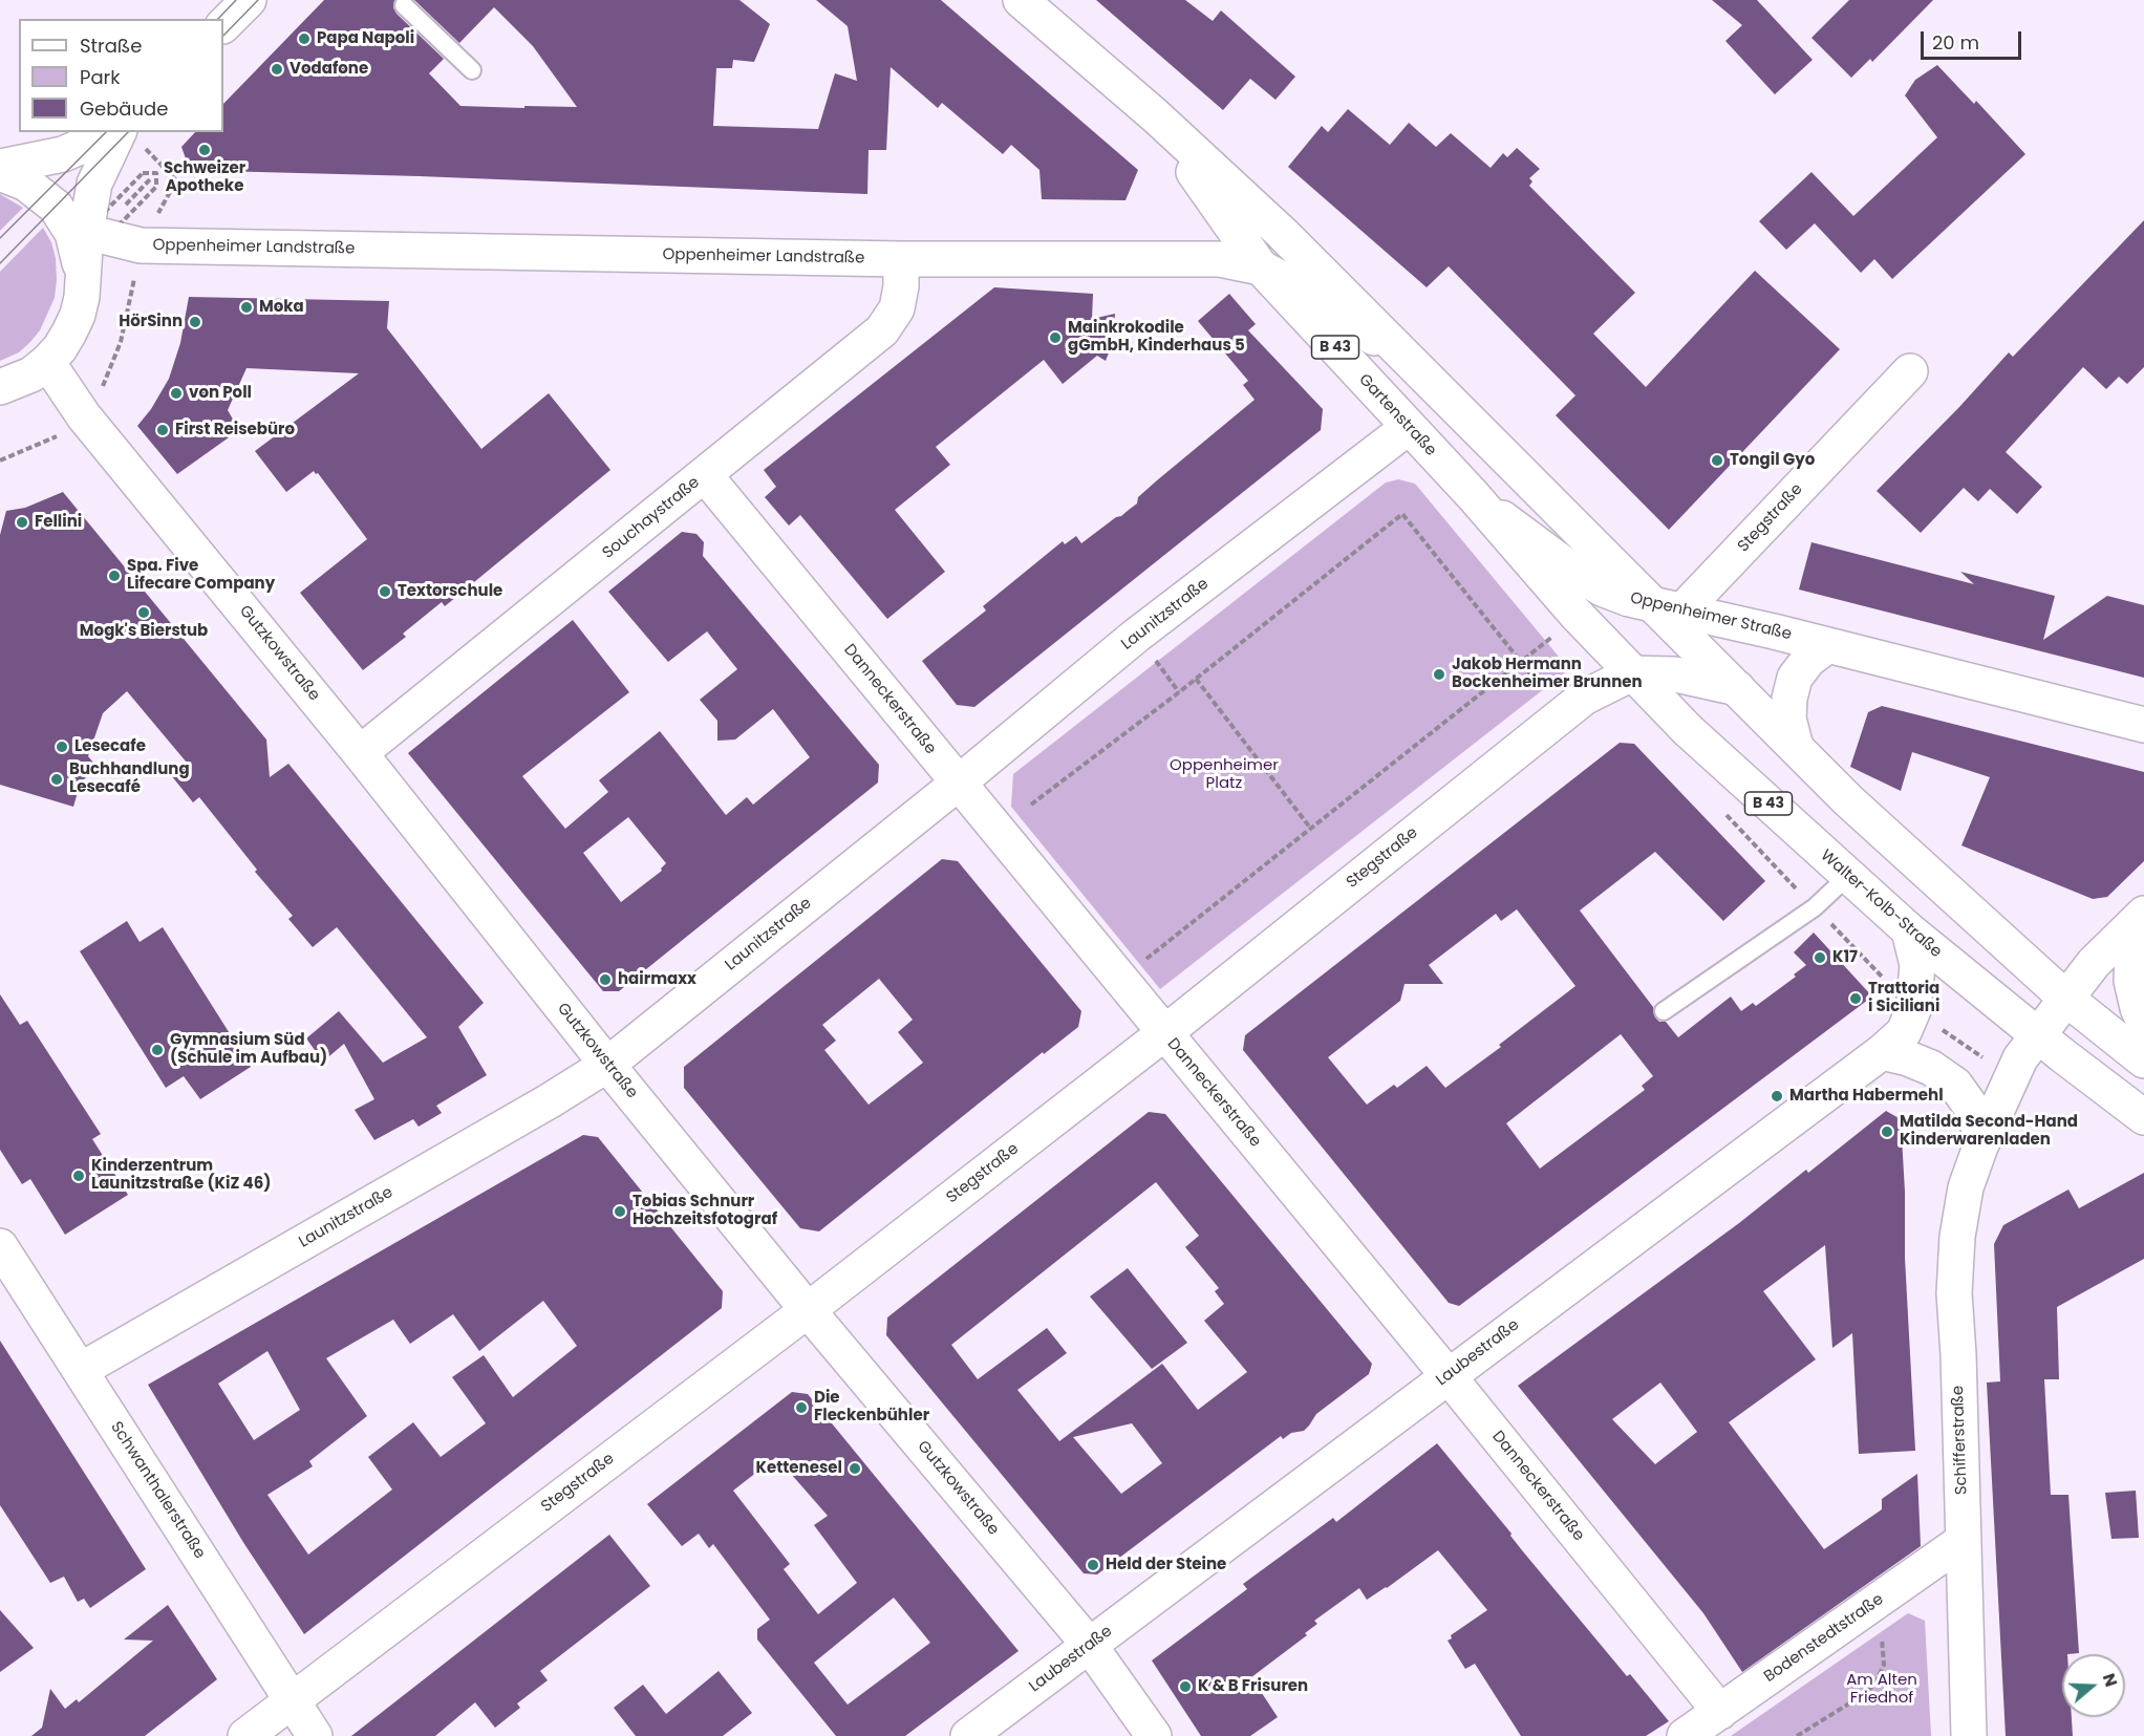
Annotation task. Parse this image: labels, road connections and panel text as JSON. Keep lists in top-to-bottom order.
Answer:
{
  "streets": {
    "street": [
      "Oppenheimer Landstraße",
      "B 43",
      "Gartenstraße",
      "Souchaystraße",
      "Stegstraße",
      "Launitzstraße",
      "Oppenheimer Straße",
      "Gutzkowstraße",
      "Danneckerstraße",
      "Walter-Kolb-Straße",
      "Laubestraße",
      "Schifferstraße",
      "Schwanthalerstraße",
      "Bodenstedtstraße"
    ]
  },
  "crossings": [
    ["Oppenheimer Landstraße", "Gartenstraße"],
    ["Oppenheimer Landstraße", "Souchaystraße"],
    ["Gartenstraße", "Stegstraße"],
    ["Gartenstraße", "Launitzstraße"],
    ["Gartenstraße", "Oppenheimer Straße"],
    ["Gartenstraße", "Walter-Kolb-Straße"],
    ["Souchaystraße", "Gutzkowstraße"],
    ["Souchaystraße", "Danneckerstraße"],
    ["Stegstraße", "Oppenheimer Straße"],
    ["Stegstraße", "Gutzkowstraße"],
    ["Stegstraße", "Danneckerstraße"],
    ["Stegstraße", "Walter-Kolb-Straße"],
    ["Stegstraße", "Schwanthalerstraße"],
    ["Launitzstraße", "Gutzkowstraße"],
    ["Launitzstraße", "Danneckerstraße"],
    ["Launitzstraße", "Schwanthalerstraße"],
    ["Gutzkowstraße", "Laubestraße"],
    ["Danneckerstraße", "Laubestraße"],
    ["Danneckerstraße", "Bodenstedtstraße"],
    ["Walter-Kolb-Straße", "Laubestraße"],
    ["Walter-Kolb-Straße", "Schifferstraße"],
    ["Schifferstraße", "Bodenstedtstraße"]
  ],
  "parks": ["Oppenheimer Platz", "Am Alten Friedhof"],
  "places": [
    "Papa Napoli",
    "Vodafone",
    "Schweizer Apotheke",
    "Moka",
    "HörSinn",
    "Mainkrokodile gGmbH, Kinderhaus 5",
    "von Poll",
    "First Reisebüro",
    "Tongil Gyo",
    "Fellini",
    "Spa. Five Lifecare Company",
    "Textorschule",
    "Mogk's Bierstub",
    "Jakob Hermann Bockenheimer Brunnen",
    "Lesecafe",
    "Buchhandlung Lesecafé",
    "K17",
    "hairmaxx",
    "Trattoria i Siciliani",
    "Gymnasium Süd (Schule im Aufbau)",
    "Martha Habermehl",
    "Matilda Second-Hand Kinderwarenladen",
    "Kinderzentrum Launitzstraße (KiZ 46)",
    "Tobias Schnurr Hochzeitsfotograf",
    "Die Fleckenbühler",
    "Kettenesel",
    "Held der Steine",
    "K & B Frisuren"
  ],
  "legend": ["Straße", "Park", "Gebäude"],
  "scale_bar": "20 m",
  "north": "right"
}
